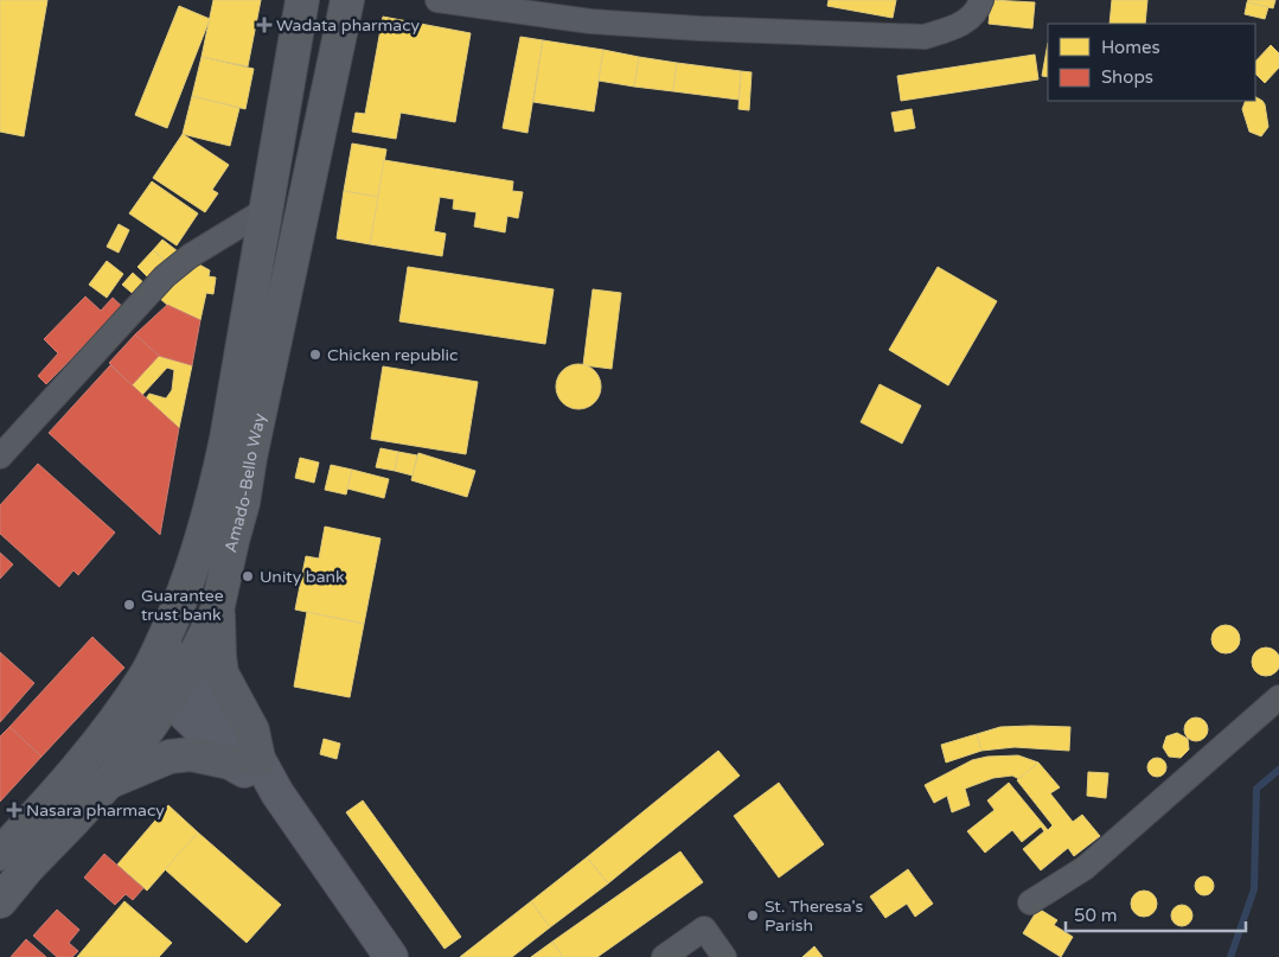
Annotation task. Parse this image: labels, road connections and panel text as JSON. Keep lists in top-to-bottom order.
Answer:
{
  "streets": {
    "main road": ["Amado-Bello Way"]
  },
  "places": {
    "health": ["Wadata pharmacy", "Nasara pharmacy"],
    "other": [
      "Chicken republic",
      "Unity bank",
      "Guarantee trust bank",
      "St. Theresa's Parish"
    ]
  },
  "legend": ["Homes", "Shops"],
  "scale_bar": "50 m"
}
